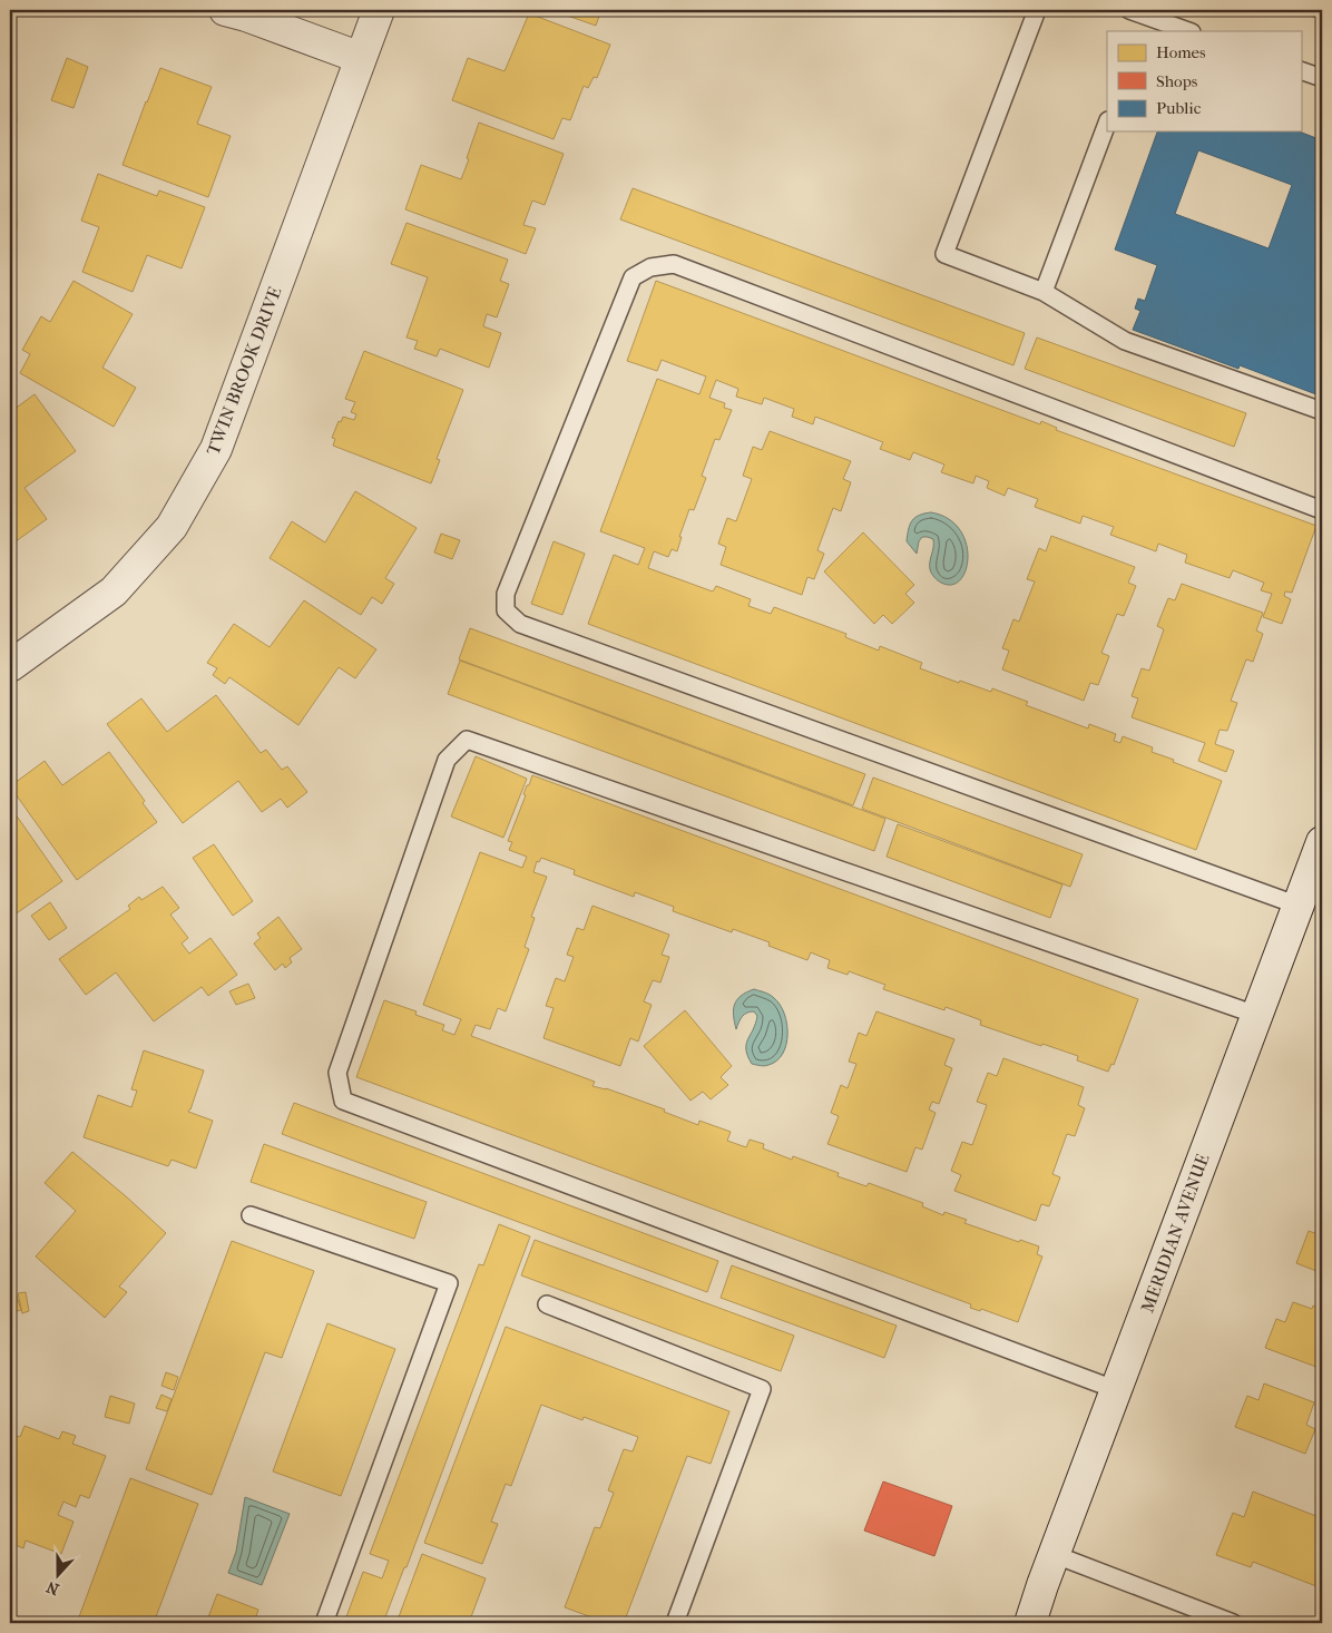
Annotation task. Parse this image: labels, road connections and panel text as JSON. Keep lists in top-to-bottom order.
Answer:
{
  "streets": {
    "street": ["TWIN BROOK DRIVE", "MERIDIAN AVENUE"]
  },
  "legend": ["Homes", "Shops", "Public"],
  "north": "bottom"
}
